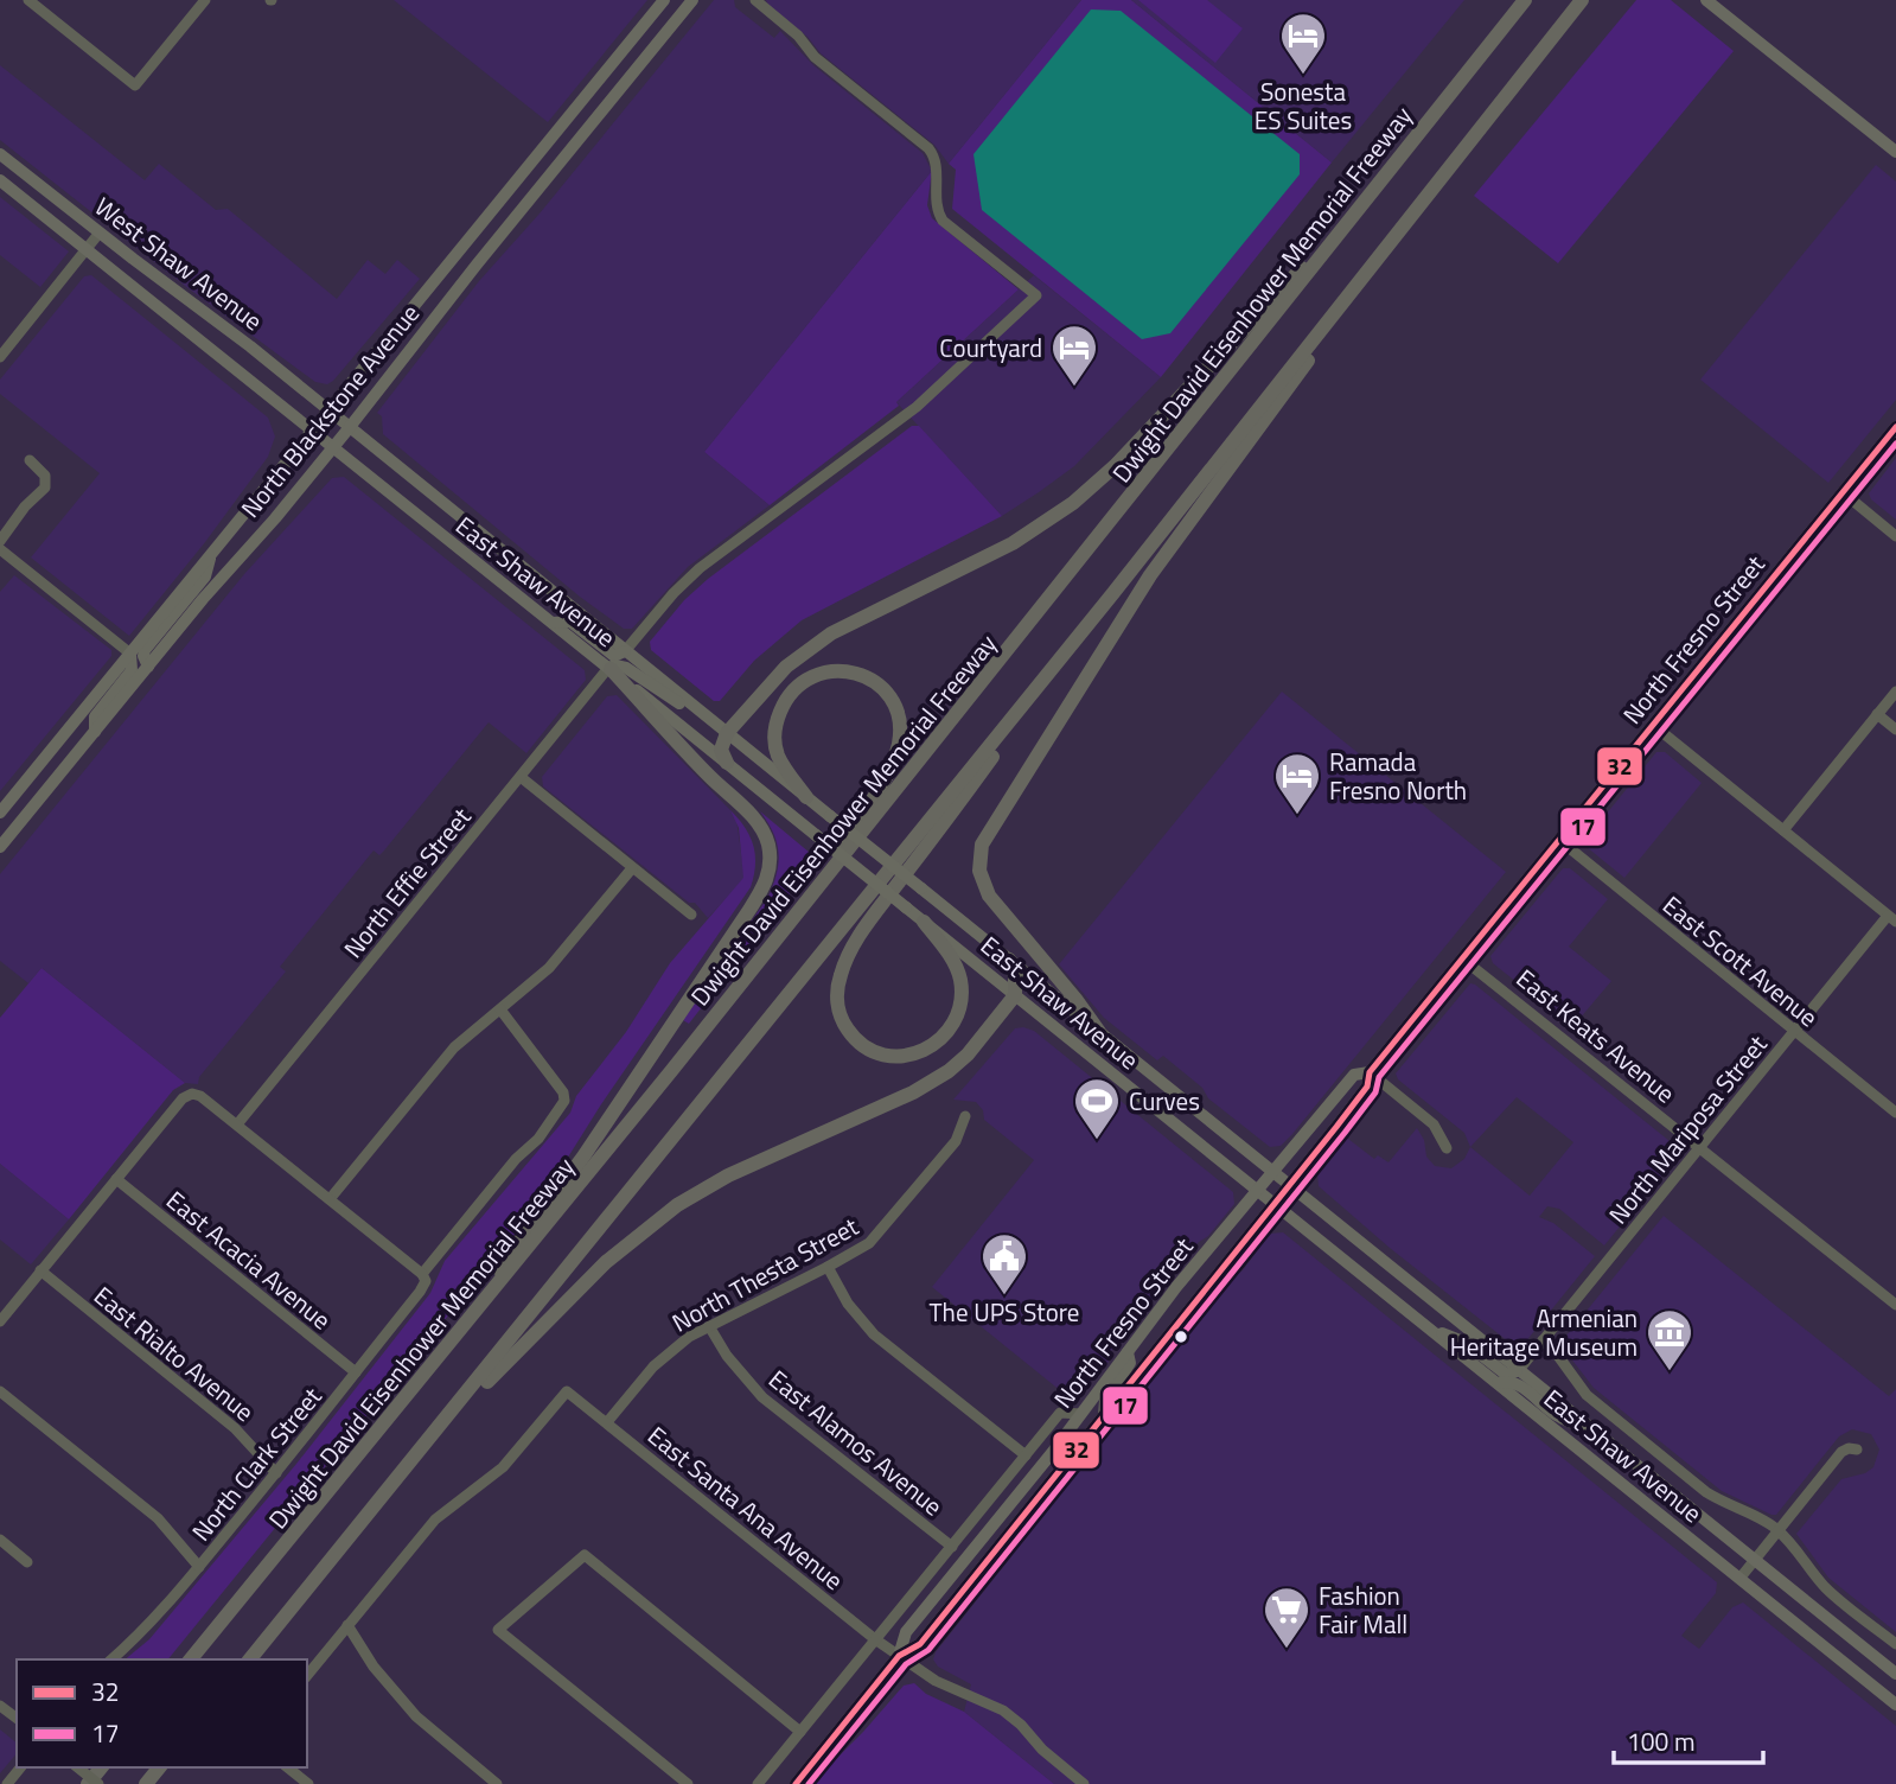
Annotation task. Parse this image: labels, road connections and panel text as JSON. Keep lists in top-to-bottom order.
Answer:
{
  "streets": {
    "highway": ["Dwight David Eisenhower Memorial Freeway"],
    "main road": [
      "West Shaw Avenue",
      "North Blackstone Avenue",
      "East Shaw Avenue",
      "North Fresno Street"
    ],
    "street": [
      "North Effie Street",
      "East Scott Avenue",
      "East Keats Avenue",
      "North Mariposa Street",
      "East Acacia Avenue",
      "North Thesta Street",
      "East Rialto Avenue",
      "East Alamos Avenue",
      "North Clark Street",
      "East Santa Ana Avenue"
    ]
  },
  "crossings": [
    ["West Shaw Avenue", "North Blackstone Avenue"],
    ["West Shaw Avenue", "East Shaw Avenue"],
    ["North Blackstone Avenue", "East Shaw Avenue"],
    ["East Shaw Avenue", "North Fresno Street"],
    ["East Shaw Avenue", "North Effie Street"],
    ["East Shaw Avenue", "North Mariposa Street"],
    ["North Fresno Street", "East Scott Avenue"],
    ["North Fresno Street", "East Keats Avenue"],
    ["North Fresno Street", "East Santa Ana Avenue"],
    ["East Scott Avenue", "North Mariposa Street"],
    ["East Keats Avenue", "North Mariposa Street"],
    ["East Acacia Avenue", "North Clark Street"],
    ["North Thesta Street", "East Alamos Avenue"],
    ["North Thesta Street", "East Santa Ana Avenue"],
    ["East Rialto Avenue", "North Clark Street"]
  ],
  "places": {
    "hotel": ["Sonesta ES Suites", "Courtyard", "Ramada Fresno North"],
    "sports": ["Curves"],
    "public building": ["The UPS Store"],
    "museum": ["Armenian Heritage Museum"],
    "supermarket": ["Fashion Fair Mall"]
  },
  "lines": ["transit line 32", "transit line 17"],
  "legend": ["32", "17"],
  "scale_bar": "100 m"
}
